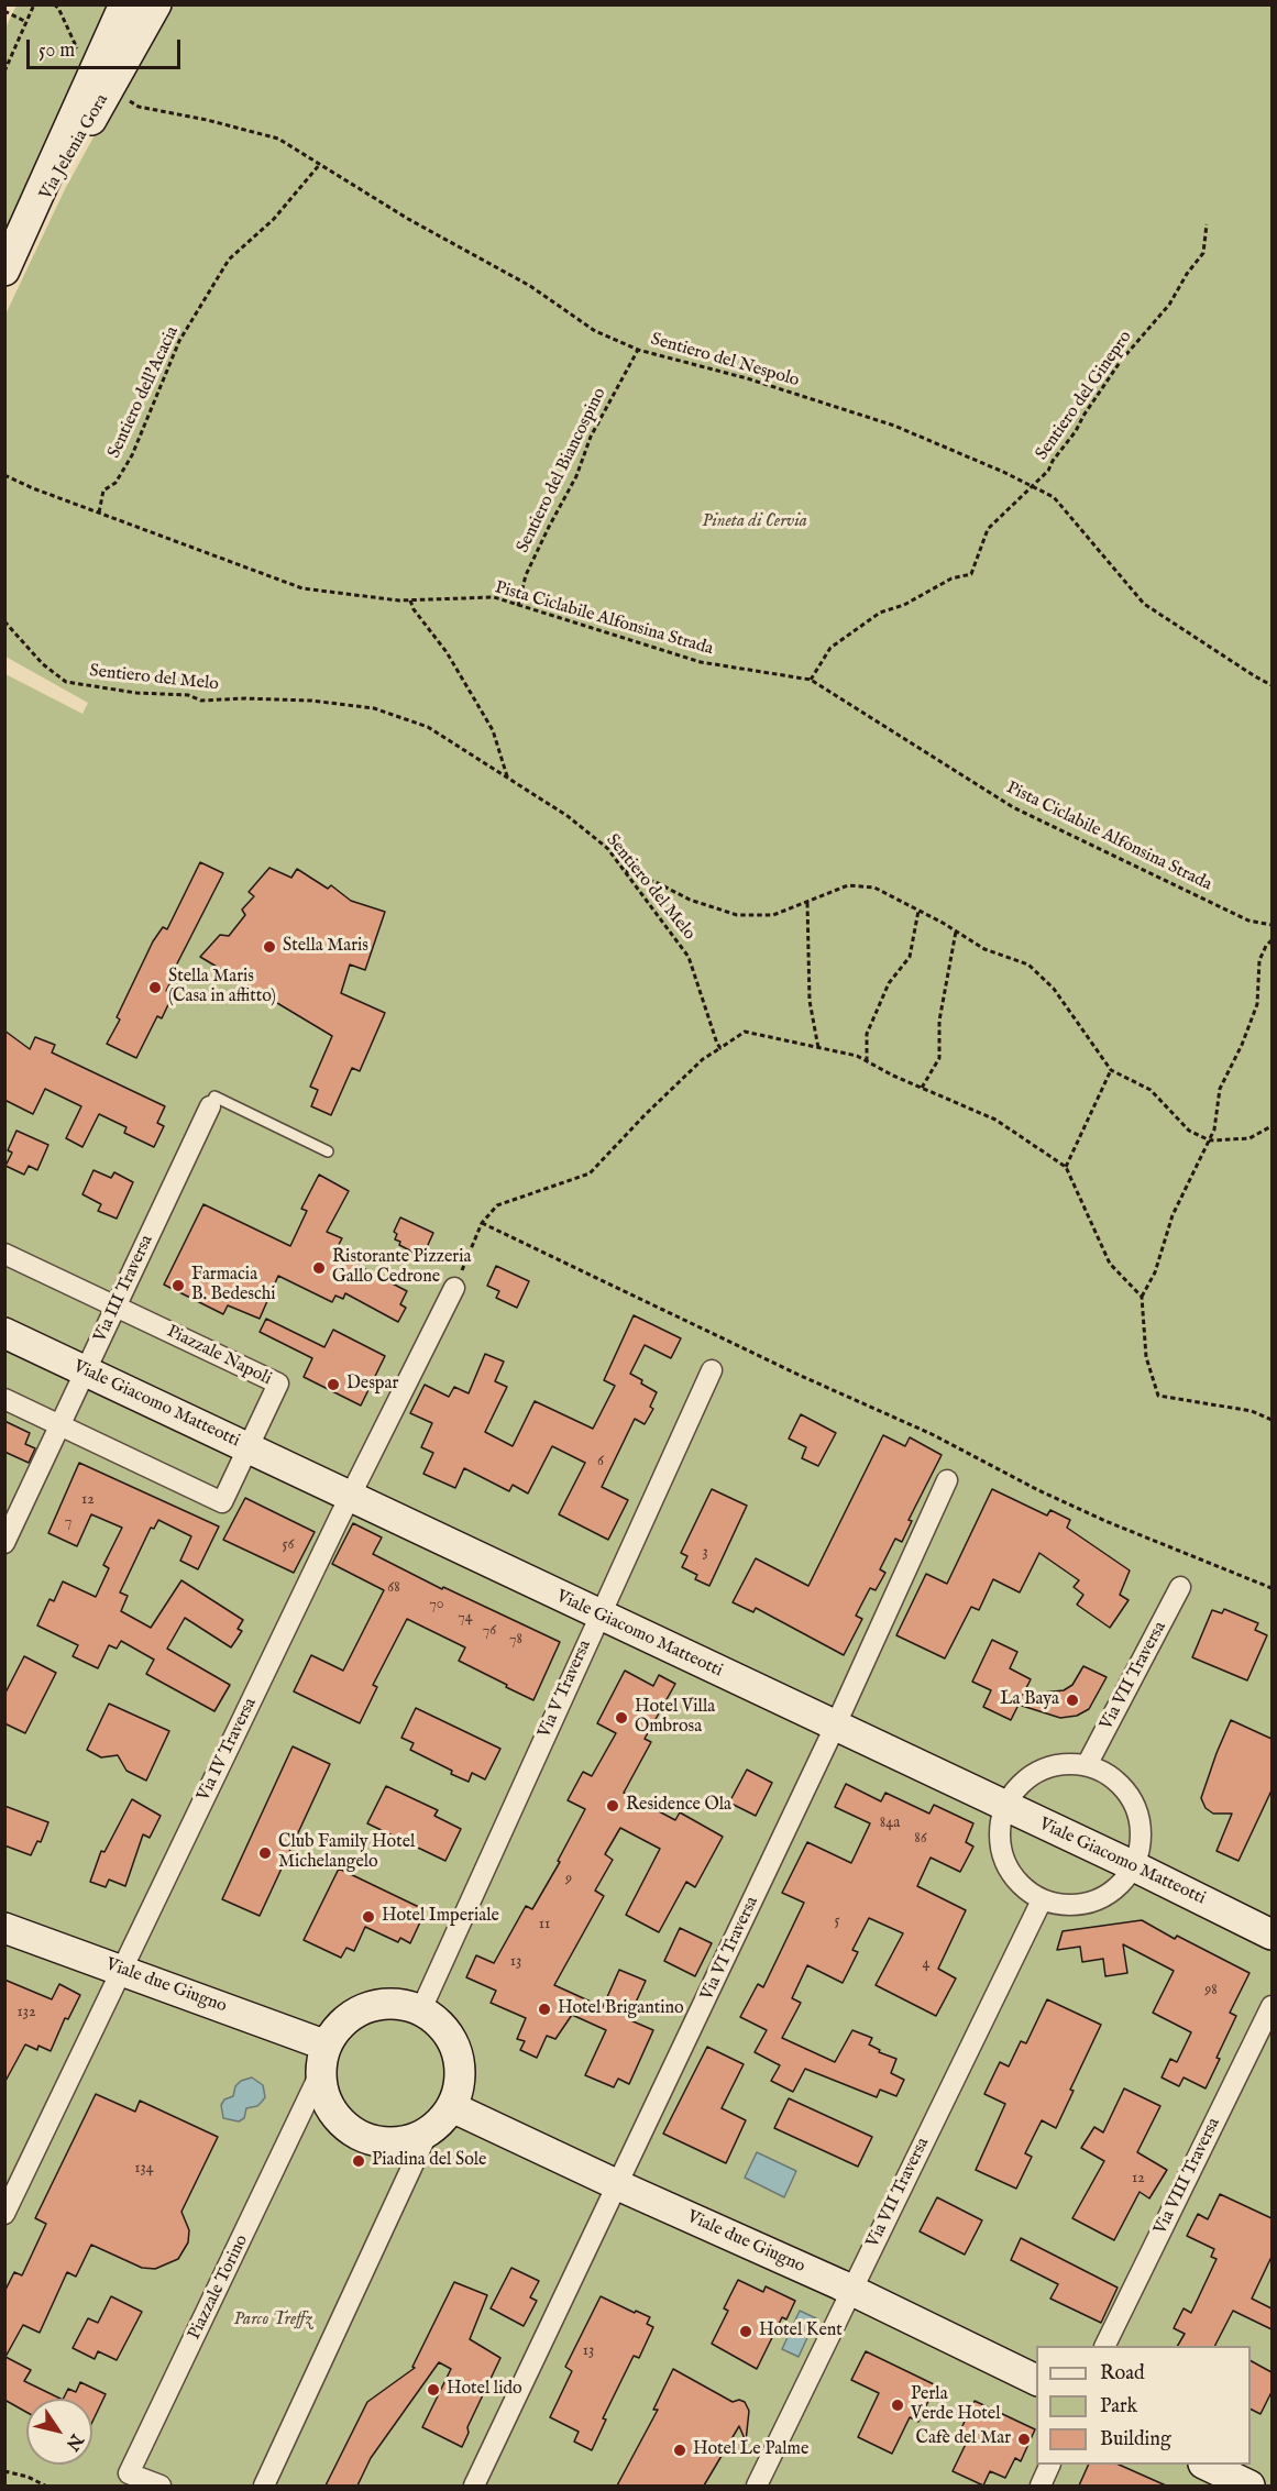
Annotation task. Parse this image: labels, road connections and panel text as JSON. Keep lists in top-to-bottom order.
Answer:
{
  "streets": {
    "street": [
      "Via Jelenia Gora",
      "Via III Traversa",
      "Piazzale Napoli",
      "Viale Giacomo Matteotti",
      "Via VII Traversa",
      "Via V Traversa",
      "Via IV Traversa",
      "Via VI Traversa",
      "Viale due Giugno",
      "Via VIII Traversa",
      "Piazzale Torino"
    ],
    "path": [
      "Sentiero del Nespolo",
      "Sentiero dell'Acacia",
      "Sentiero del Ginepro",
      "Sentiero del Biancospino",
      "Pista Ciclabile Alfonsina Strada",
      "Sentiero del Melo"
    ]
  },
  "crossings": [
    ["Sentiero del Nespolo", "Sentiero dell'Acacia"],
    ["Sentiero del Nespolo", "Sentiero del Ginepro"],
    ["Sentiero del Nespolo", "Sentiero del Biancospino"],
    ["Sentiero dell'Acacia", "Pista Ciclabile Alfonsina Strada"],
    ["Sentiero del Ginepro", "Pista Ciclabile Alfonsina Strada"],
    ["Sentiero del Biancospino", "Pista Ciclabile Alfonsina Strada"],
    ["Via III Traversa", "Piazzale Napoli"],
    ["Via III Traversa", "Viale Giacomo Matteotti"],
    ["Piazzale Napoli", "Viale Giacomo Matteotti"],
    ["Viale Giacomo Matteotti", "Via V Traversa"],
    ["Viale Giacomo Matteotti", "Via IV Traversa"],
    ["Viale Giacomo Matteotti", "Via VI Traversa"],
    ["Via VII Traversa", "Viale due Giugno"],
    ["Via V Traversa", "Viale due Giugno"],
    ["Via V Traversa", "Piazzale Torino"],
    ["Via IV Traversa", "Viale due Giugno"],
    ["Via VI Traversa", "Viale due Giugno"],
    ["Viale due Giugno", "Piazzale Torino"]
  ],
  "parks": ["Pineta di Cervia", "Parco Treffz"],
  "places": [
    "Stella Maris",
    "Stella Maris (Casa in affitto)",
    "Ristorante Pizzeria Gallo Cedrone",
    "Farmacia B. Bedeschi",
    "Despar",
    "La Baya",
    "Hotel Villa Ombrosa",
    "Residence Ola",
    "Club Family Hotel Michelangelo",
    "Hotel Imperiale",
    "Hotel Brigantino",
    "Piadina del Sole",
    "Hotel Kent",
    "Hotel lido",
    "Perla Verde Hotel",
    "Cafè del Mar",
    "Hotel Le Palme"
  ],
  "house_numbers": [
    "6",
    "12",
    "7",
    "56",
    "3",
    "68",
    "70",
    "74",
    "76",
    "78",
    "84a",
    "86",
    "9",
    "5",
    "11",
    "13",
    "4",
    "98",
    "132",
    "134",
    "12",
    "13"
  ],
  "legend": ["Road", "Park", "Building"],
  "scale_bar": "50 m",
  "north": "bottom right"
}
